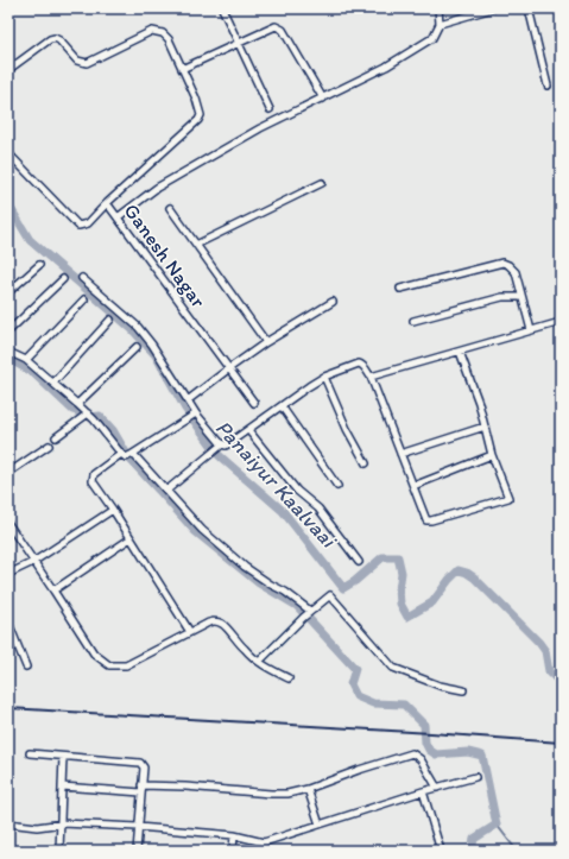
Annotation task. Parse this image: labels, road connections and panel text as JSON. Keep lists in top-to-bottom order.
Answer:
{
  "streets": {
    "street": ["Ganesh Nagar"]
  },
  "water": ["Panaiyur Kaalvaai"]
}
